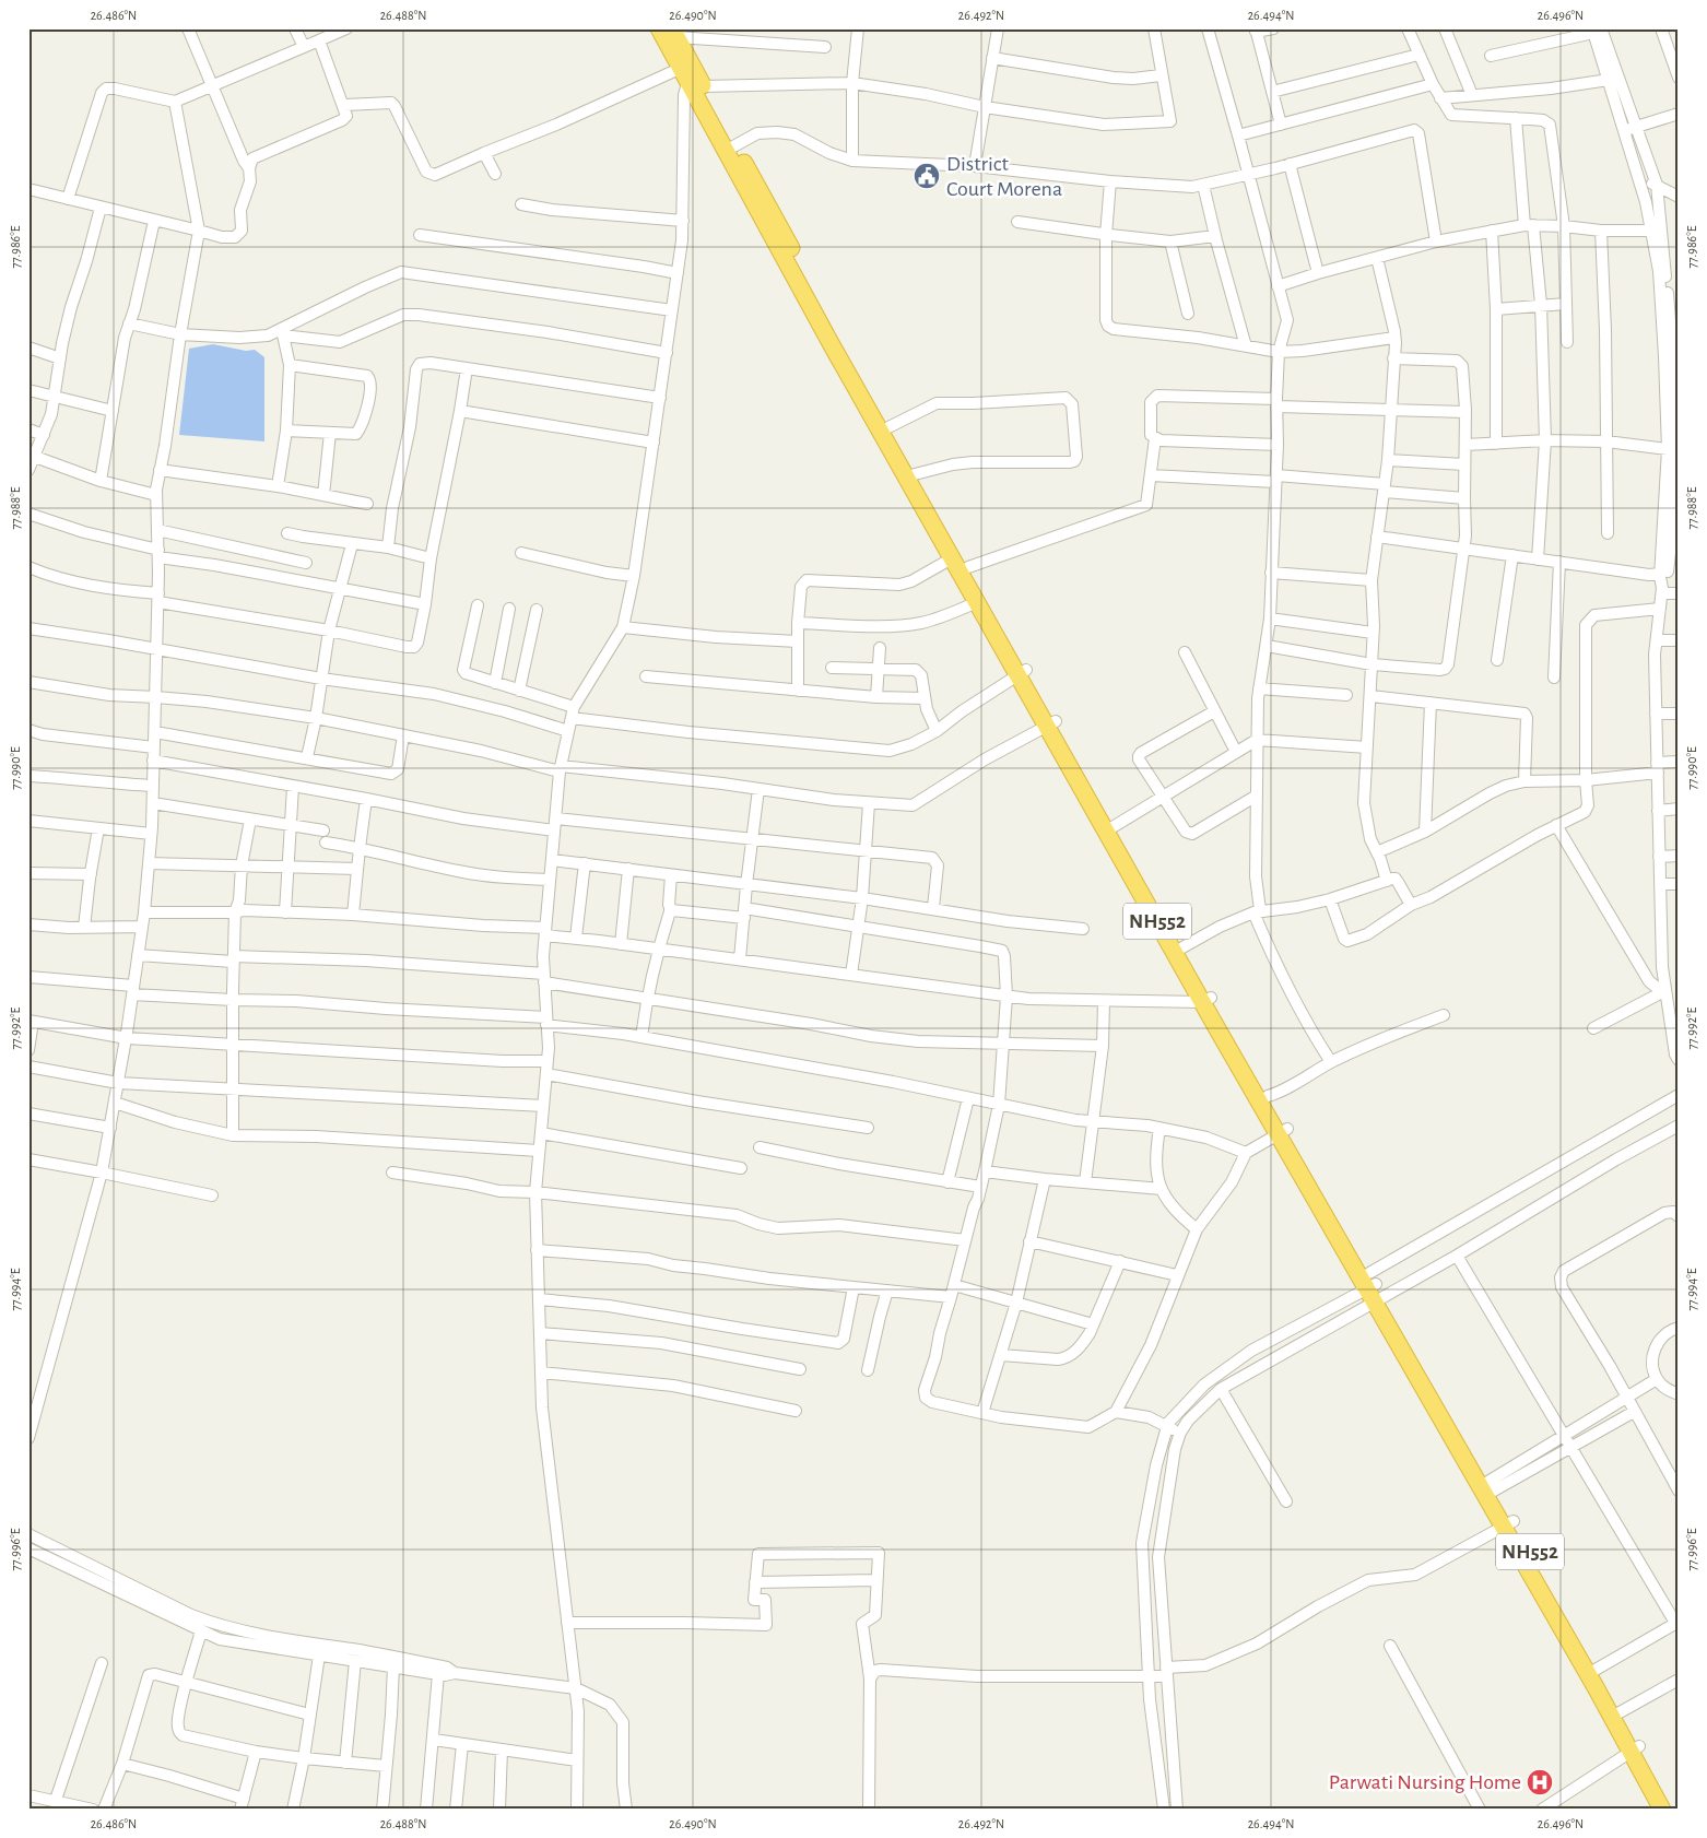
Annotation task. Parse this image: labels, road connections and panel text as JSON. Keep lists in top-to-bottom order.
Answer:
{
  "streets": {
    "highway": ["NH552"]
  },
  "places": {
    "public building": ["District Court Morena"],
    "hospital": ["Parwati Nursing Home"]
  },
  "coordinates": [
    "26.486°N",
    "26.488°N",
    "26.490°N",
    "26.492°N",
    "26.494°N",
    "26.496°N",
    "77.986°E",
    "77.988°E",
    "77.990°E",
    "77.992°E",
    "77.994°E",
    "77.996°E"
  ]
}
